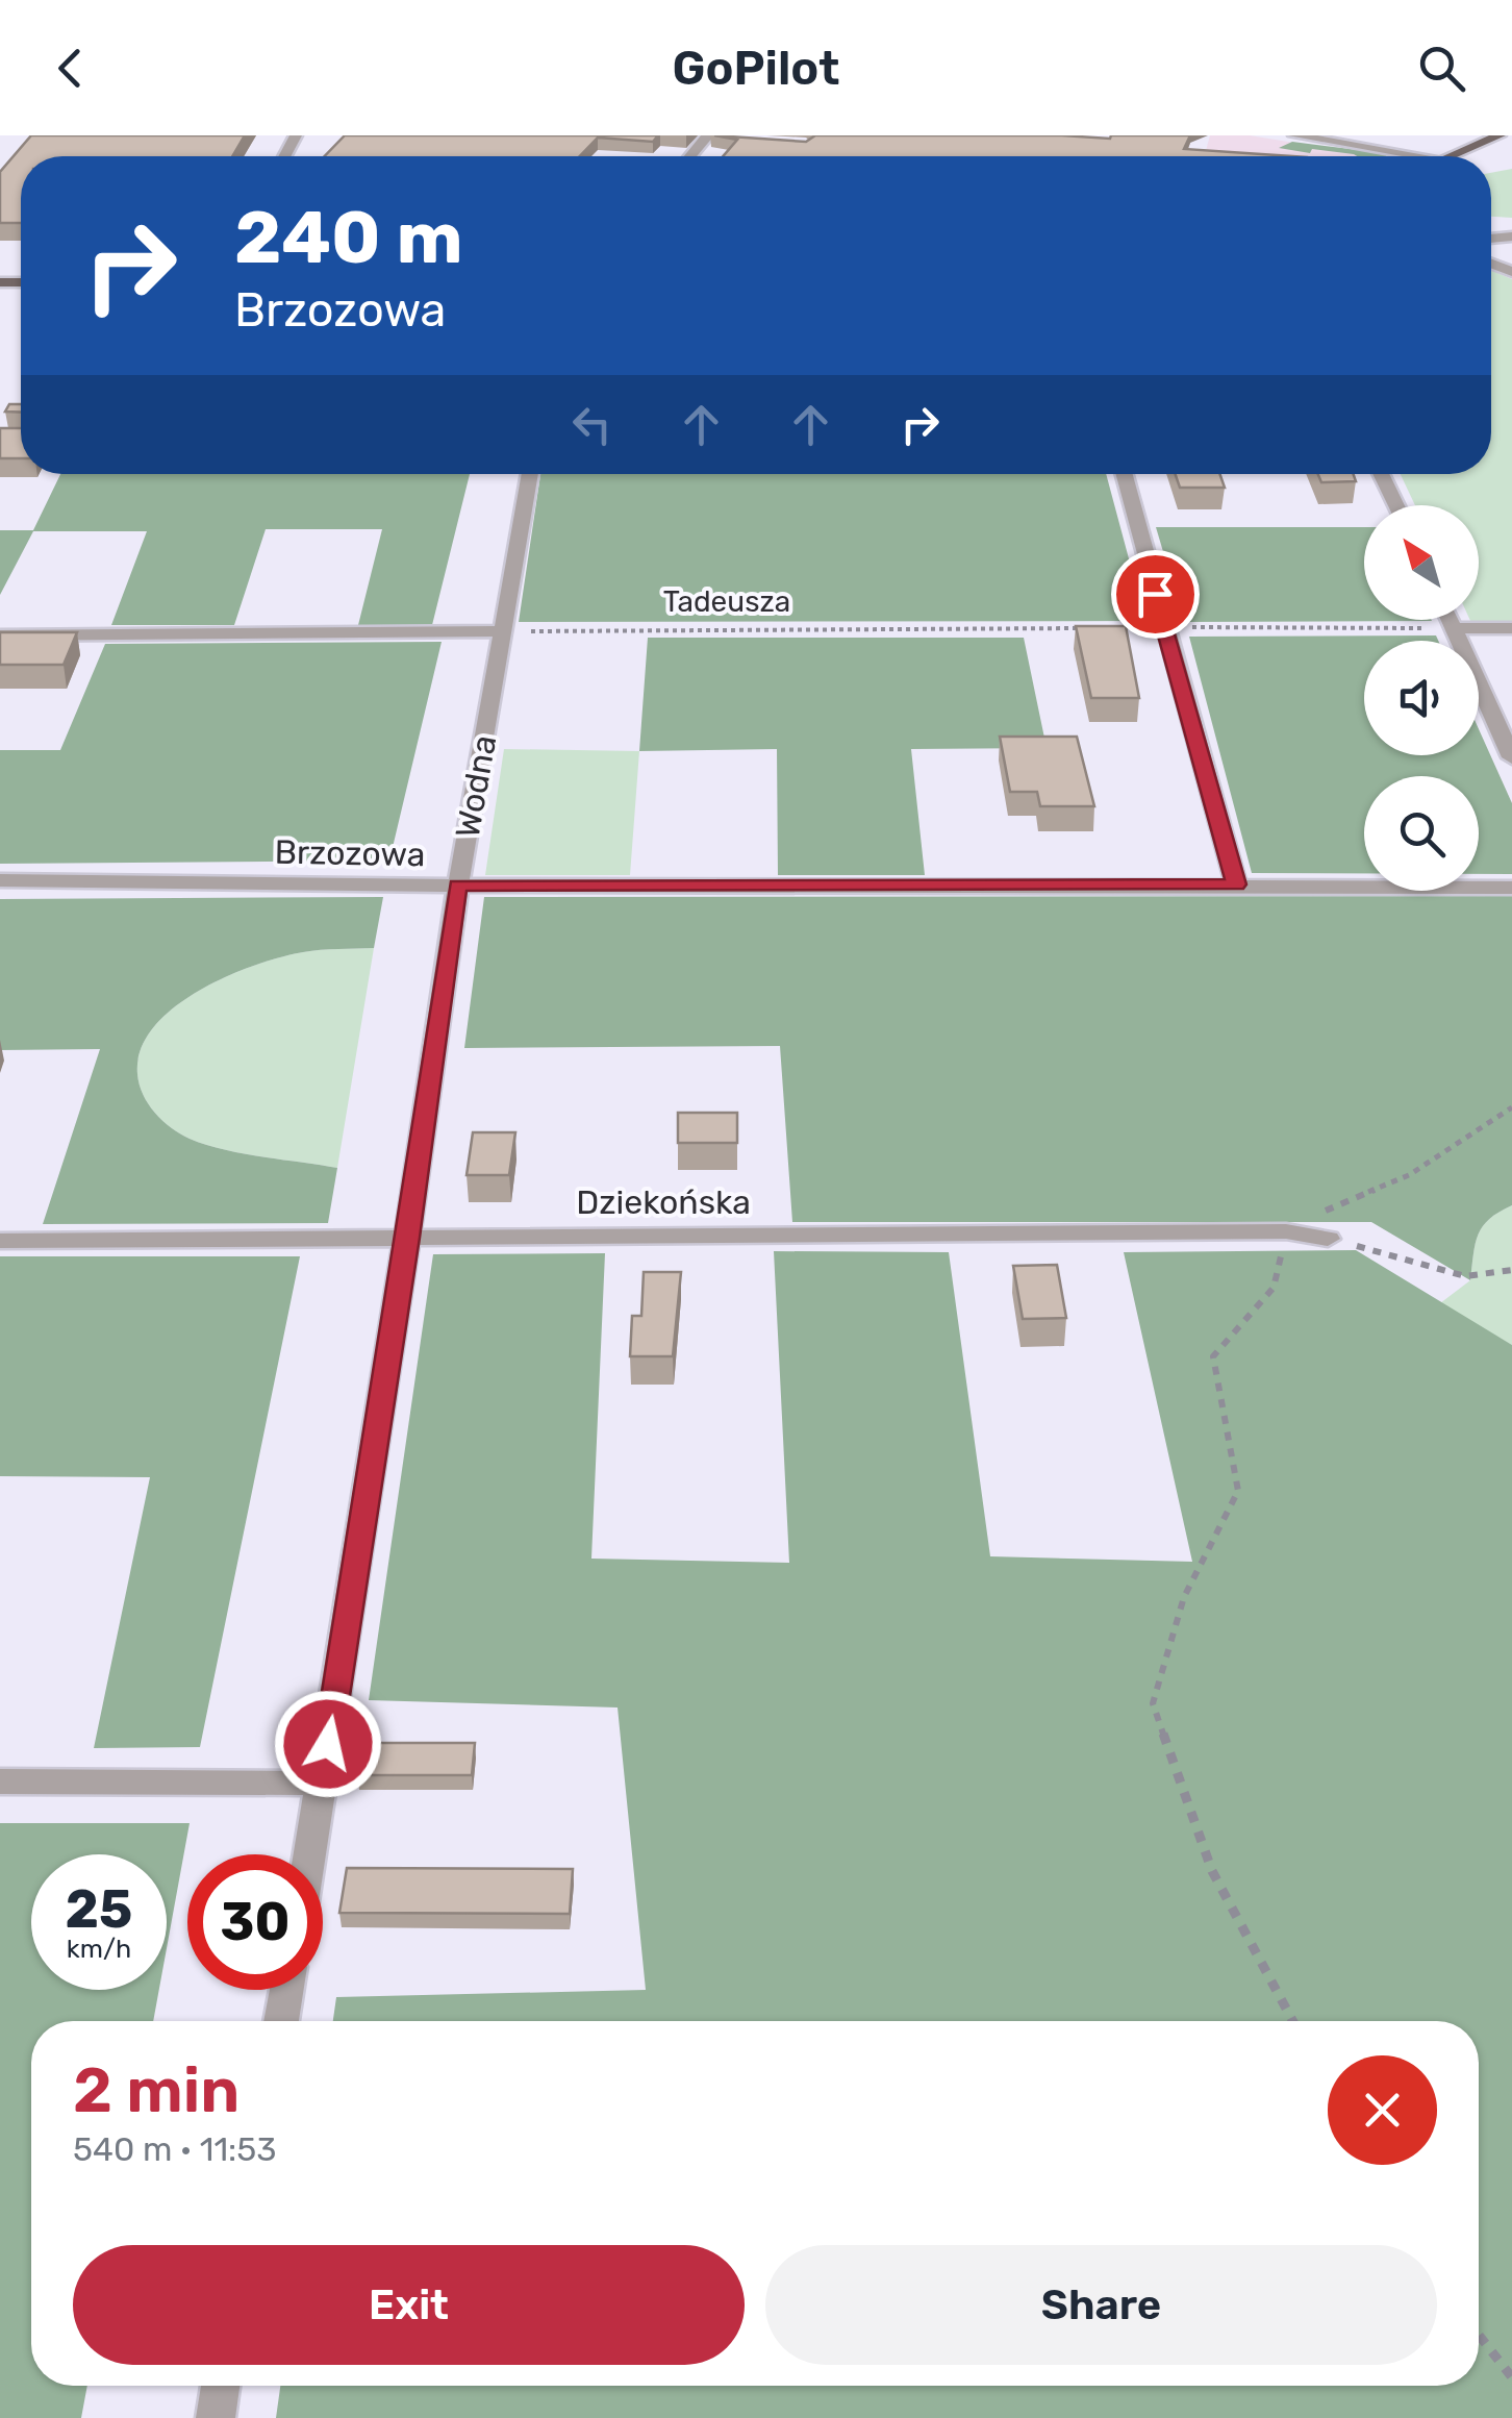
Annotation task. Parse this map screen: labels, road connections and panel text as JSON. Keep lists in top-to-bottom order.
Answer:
{
  "streets": {
    "street": ["Wodna", "Brzozowa", "Dziekońska"],
    "path": ["Tadeusza"]
  },
  "crossings": [
    ["Tadeusza", "Wodna"],
    ["Wodna", "Brzozowa"],
    ["Wodna", "Dziekońska"]
  ],
  "north": "top left",
  "page": {
    "header": "GoPilot",
    "turn": ["240 m", "Brzozowa"],
    "speed": "25 km/h",
    "limit": "30",
    "heading": ["2 min", "540 m · 11:53"],
    "buttons": ["Exit", "Share"]
  }
}
